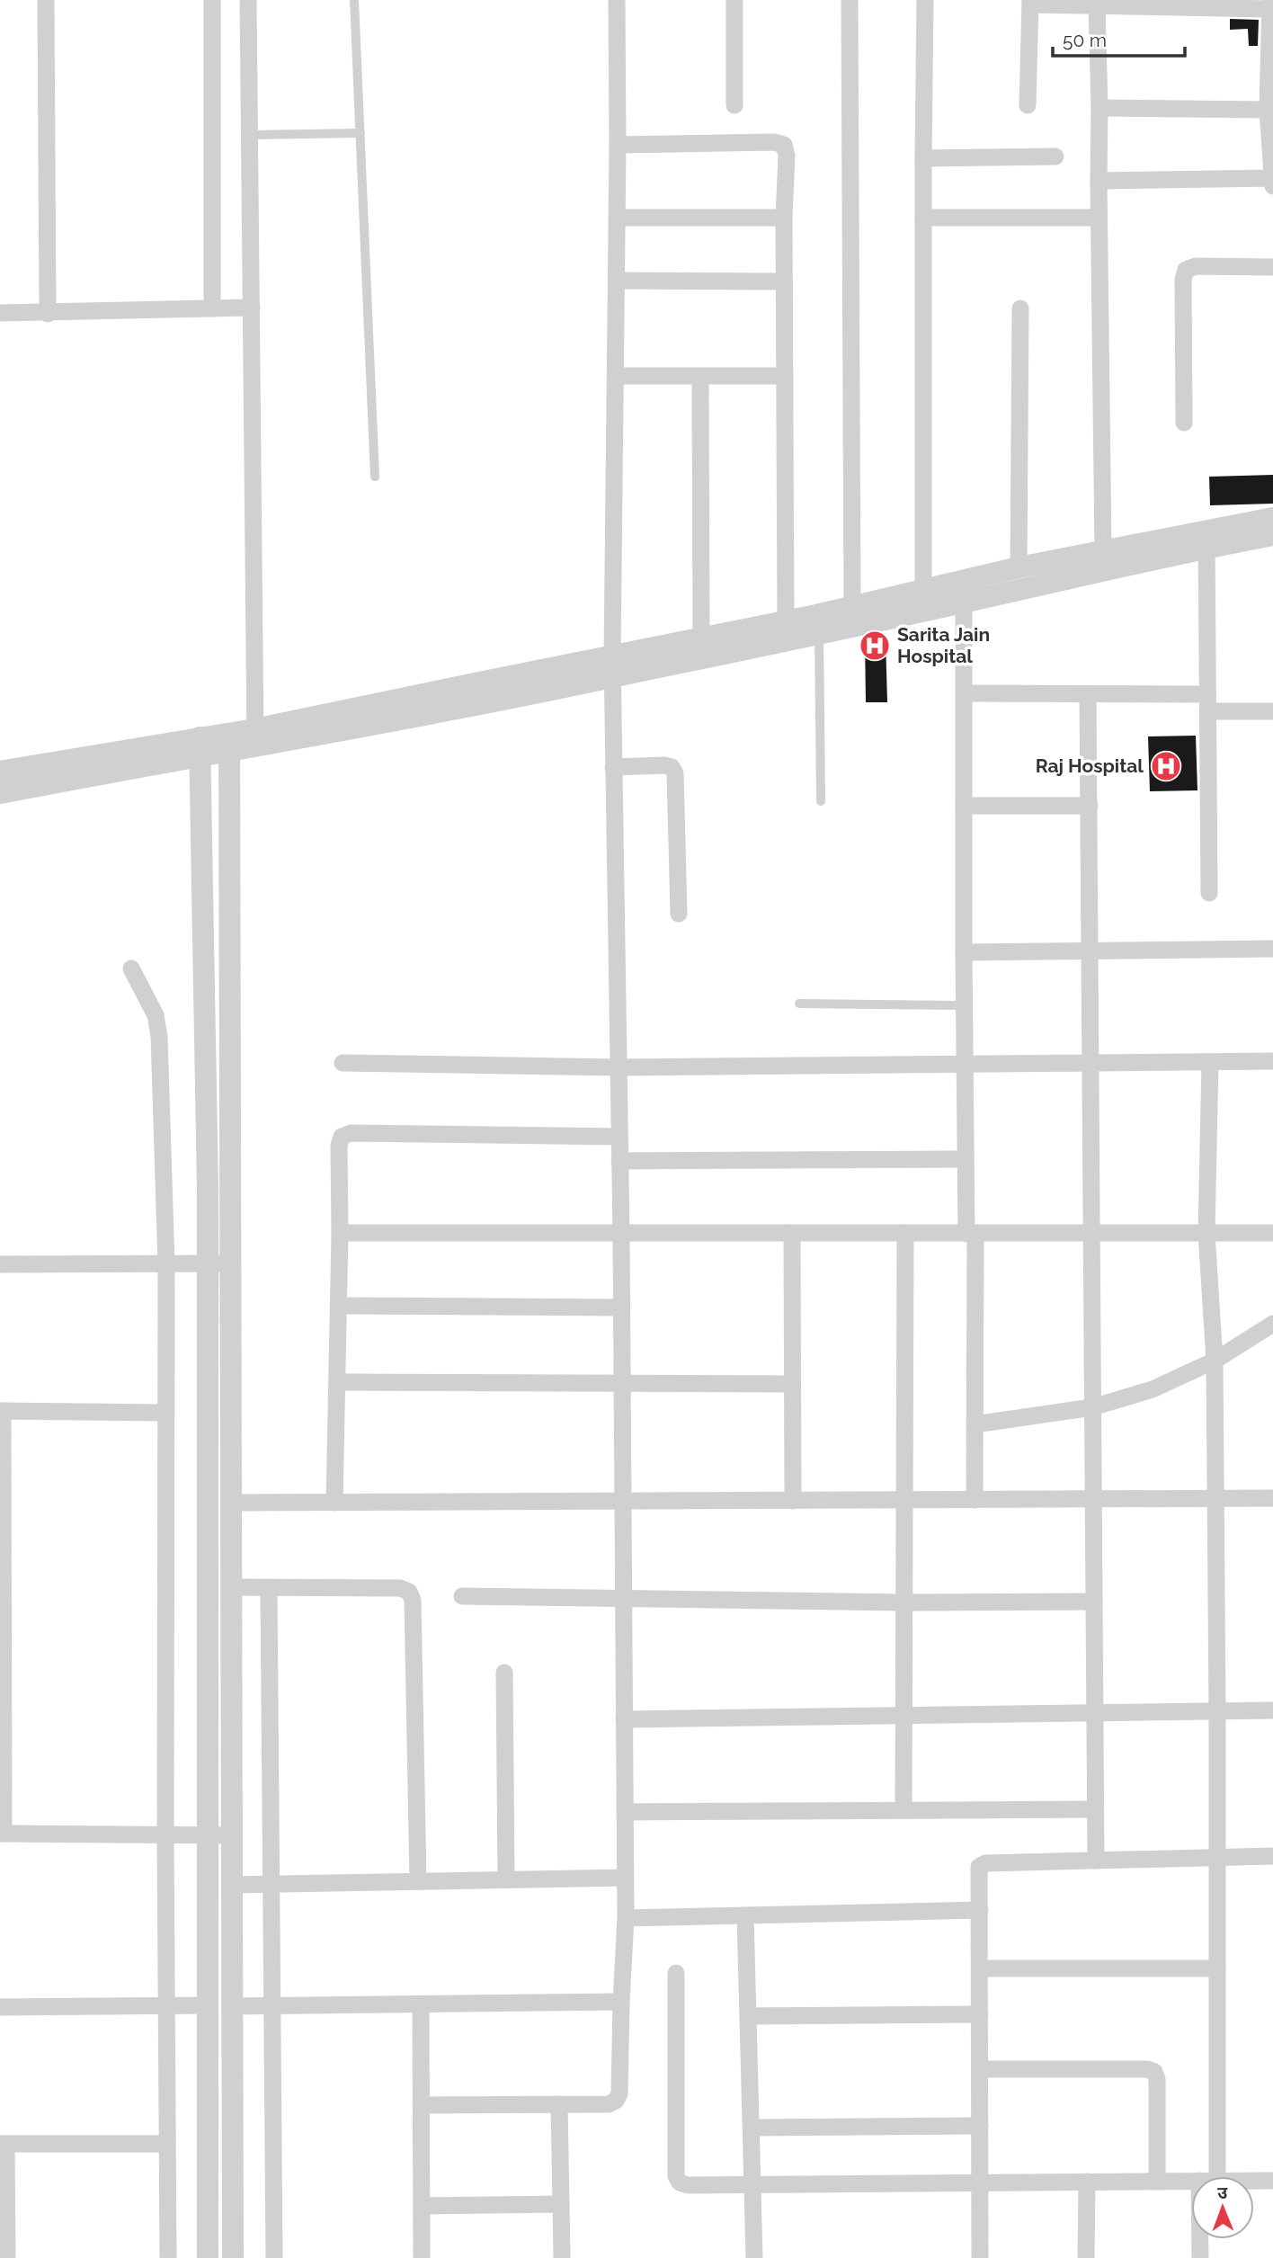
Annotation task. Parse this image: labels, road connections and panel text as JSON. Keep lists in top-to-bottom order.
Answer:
{
  "places": {
    "hospital": ["Sarita Jain Hospital", "Raj Hospital"]
  },
  "scale_bar": "50 m",
  "north": "top"
}
